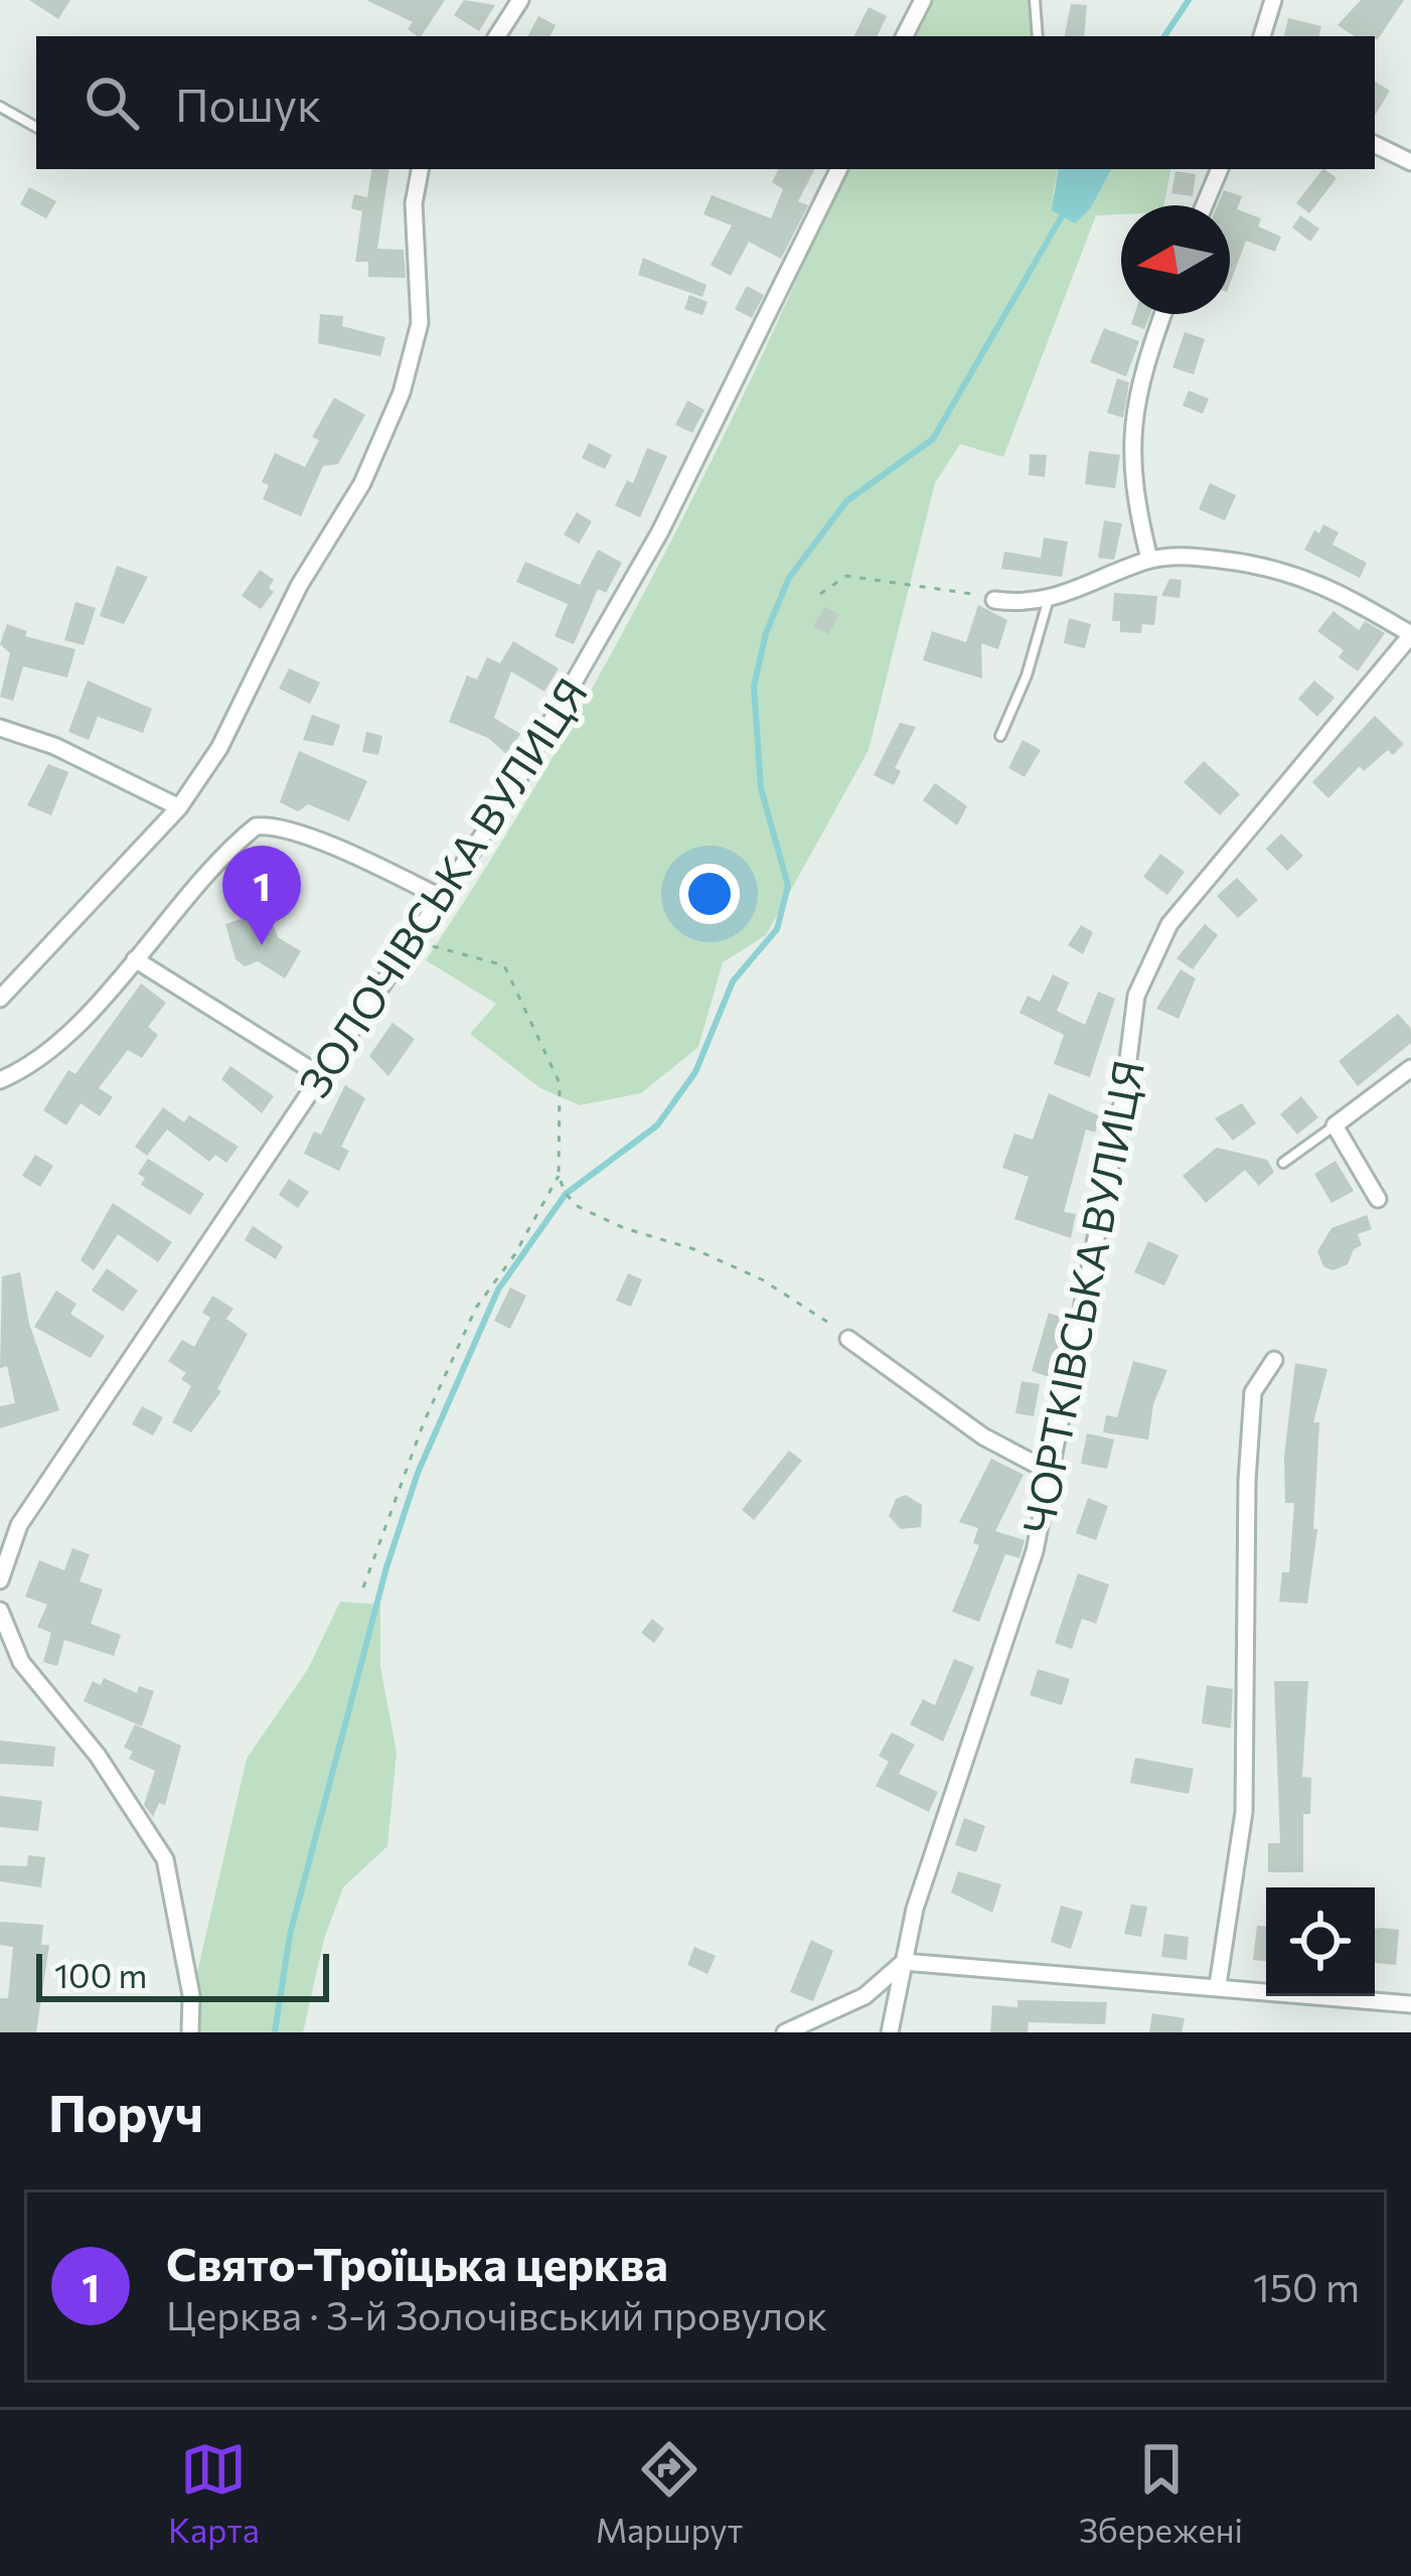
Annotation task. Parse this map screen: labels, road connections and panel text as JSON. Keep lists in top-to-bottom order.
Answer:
{
  "streets": {
    "street": ["ЗОЛОЧІВСЬКА ВУЛИЦЯ", "ЧОРТКІВСЬКА ВУЛИЦЯ"]
  },
  "scale_bar": "100 m",
  "north": "left",
  "page": {
    "search": "Пошук",
    "pins": "1",
    "scale": "100 m",
    "heading": "Поруч",
    "list": [
      {
        "mark": "1",
        "name": "Свято-Троїцька церква",
        "note": "Церква · 3-й Золочівський провулок",
        "value": "150 m"
      }
    ],
    "nav": ["Карта", "Маршрут", "Збережені"]
  }
}
